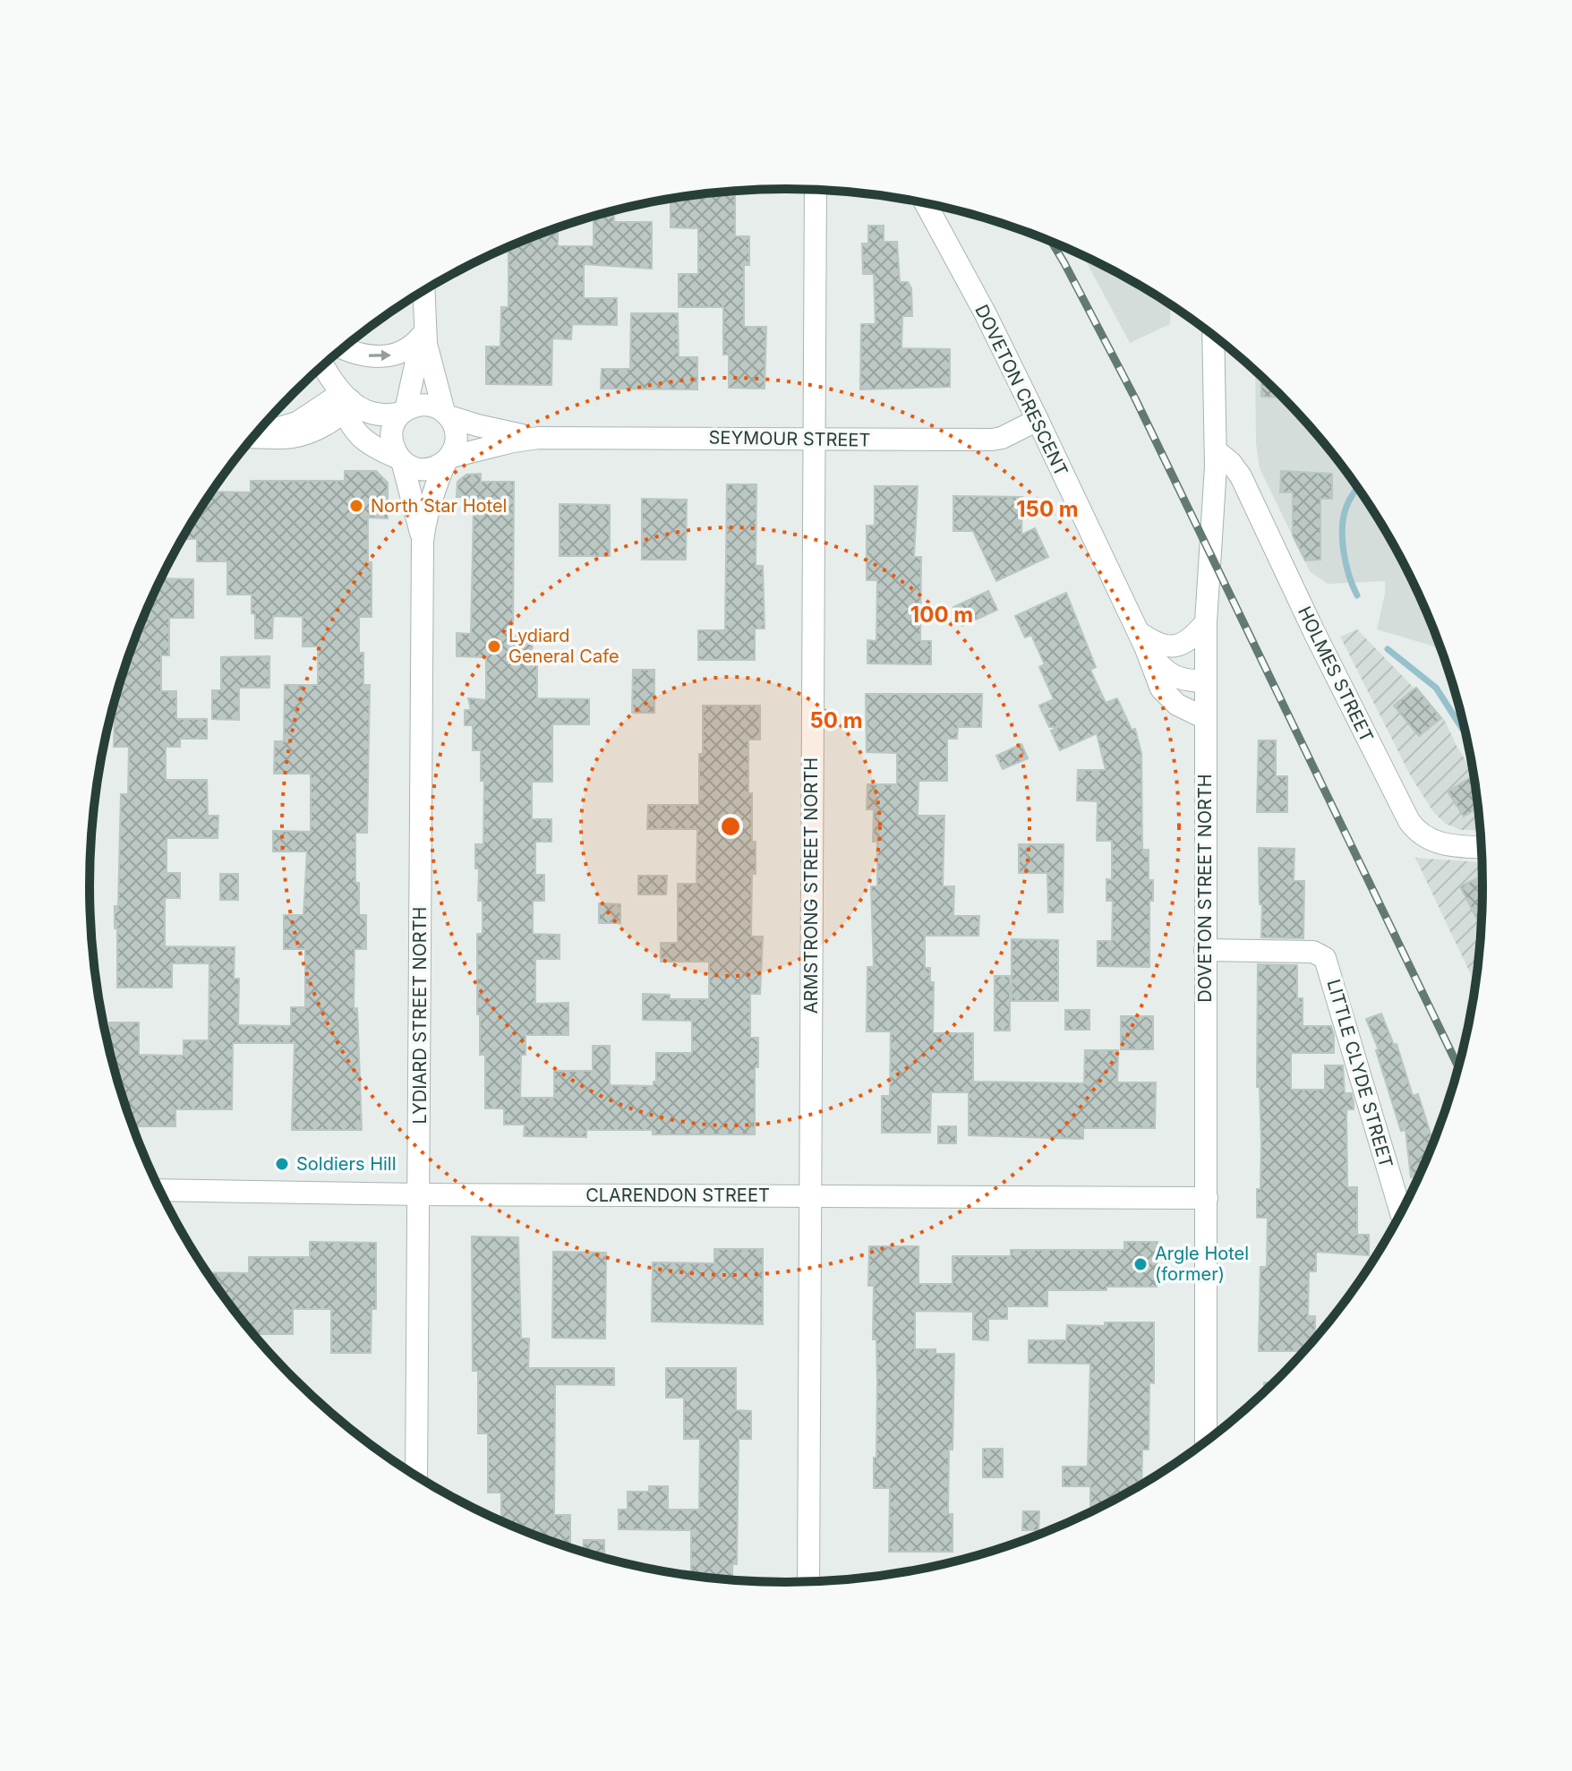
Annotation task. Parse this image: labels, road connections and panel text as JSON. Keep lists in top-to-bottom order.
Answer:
{
  "streets": {
    "street": [
      "DOVETON CRESCENT",
      "SEYMOUR STREET",
      "HOLMES STREET",
      "ARMSTRONG STREET NORTH",
      "DOVETON STREET NORTH",
      "LYDIARD STREET NORTH",
      "LITTLE CLYDE STREET",
      "CLARENDON STREET"
    ]
  },
  "crossings": [
    ["DOVETON CRESCENT", "SEYMOUR STREET"],
    ["DOVETON CRESCENT", "DOVETON STREET NORTH"],
    ["SEYMOUR STREET", "ARMSTRONG STREET NORTH"],
    ["SEYMOUR STREET", "LYDIARD STREET NORTH"],
    ["HOLMES STREET", "DOVETON STREET NORTH"],
    ["ARMSTRONG STREET NORTH", "CLARENDON STREET"],
    ["DOVETON STREET NORTH", "LITTLE CLYDE STREET"],
    ["DOVETON STREET NORTH", "CLARENDON STREET"],
    ["LYDIARD STREET NORTH", "CLARENDON STREET"]
  ],
  "places": [
    "North Star Hotel",
    "Lydiard General Cafe",
    "Soldiers Hill",
    "Argle Hotel (former)"
  ],
  "rings": ["150 m", "100 m", "50 m"]
}
